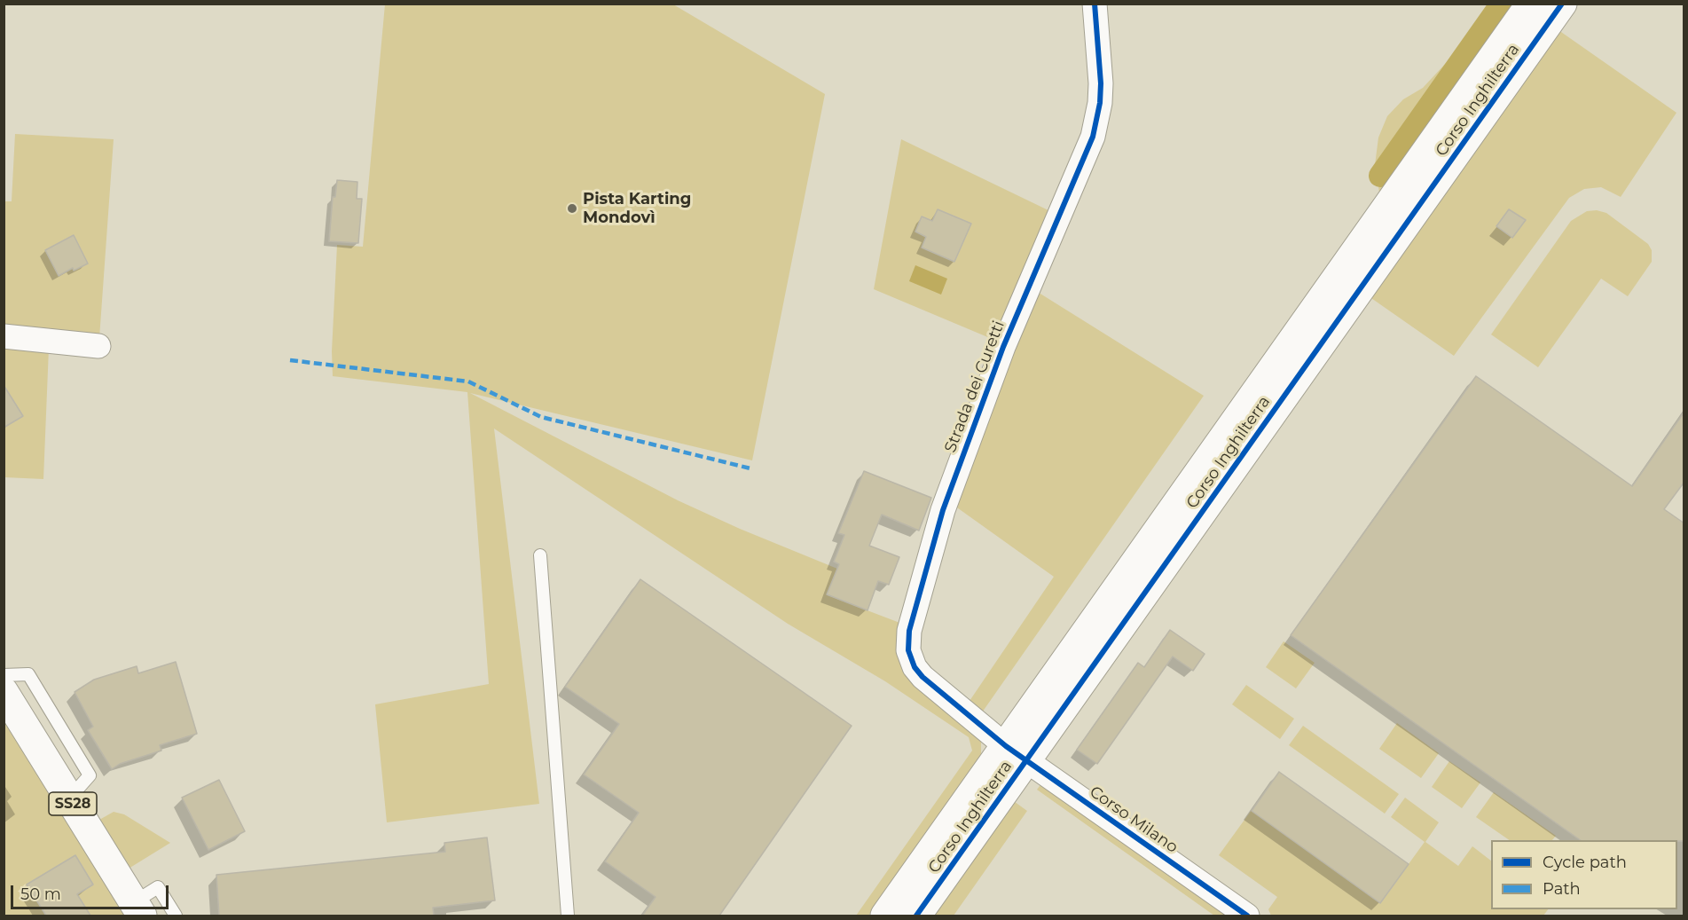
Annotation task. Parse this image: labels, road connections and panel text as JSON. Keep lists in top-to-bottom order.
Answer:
{
  "streets": {
    "street": [
      "Corso Inghilterra",
      "Strada dei Curetti",
      "SS28",
      "Corso Milano"
    ]
  },
  "crossings": [
    ["Corso Inghilterra", "Strada dei Curetti"],
    ["Corso Inghilterra", "Corso Milano"],
    ["Strada dei Curetti", "Corso Milano"]
  ],
  "places": ["Pista Karting Mondovì"],
  "legend": ["Cycle path", "Path"],
  "scale_bar": "50 m"
}
